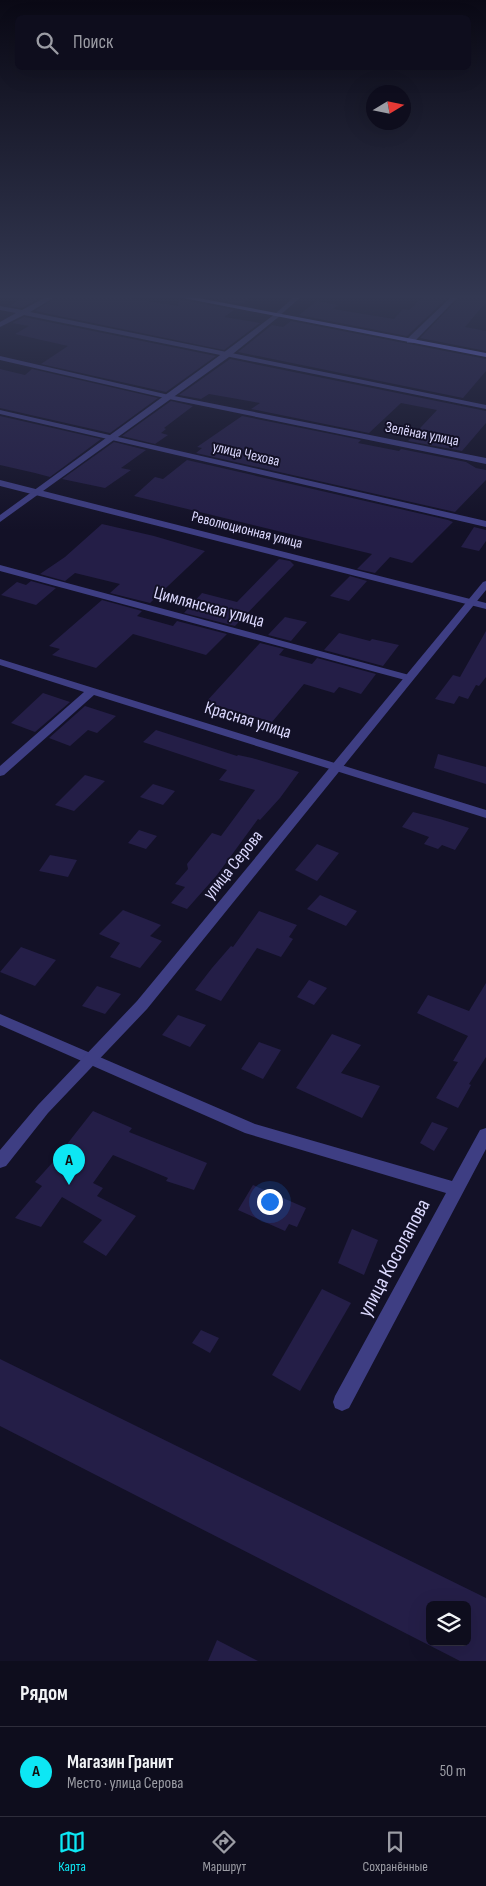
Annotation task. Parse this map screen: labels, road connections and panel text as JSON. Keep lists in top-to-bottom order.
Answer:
{
  "streets": {
    "street": [
      "Зелёная улица",
      "улица Чехова",
      "Революционная улица",
      "Цимлянская улица",
      "Красная улица",
      "улица Серова",
      "улица Косолапова"
    ]
  },
  "crossings": [
    ["Революционная улица", "улица Серова"],
    ["Цимлянская улица", "улица Серова"],
    ["Красная улица", "улица Серова"]
  ],
  "north": "right",
  "page": {
    "search": "Поиск",
    "pins": "A",
    "heading": "Рядом",
    "list": [
      {
        "mark": "A",
        "name": "Магазин Гранит",
        "note": "Место · улица Серова",
        "value": "50 m"
      }
    ],
    "nav": ["Карта", "Маршрут", "Сохранённые"]
  }
}
